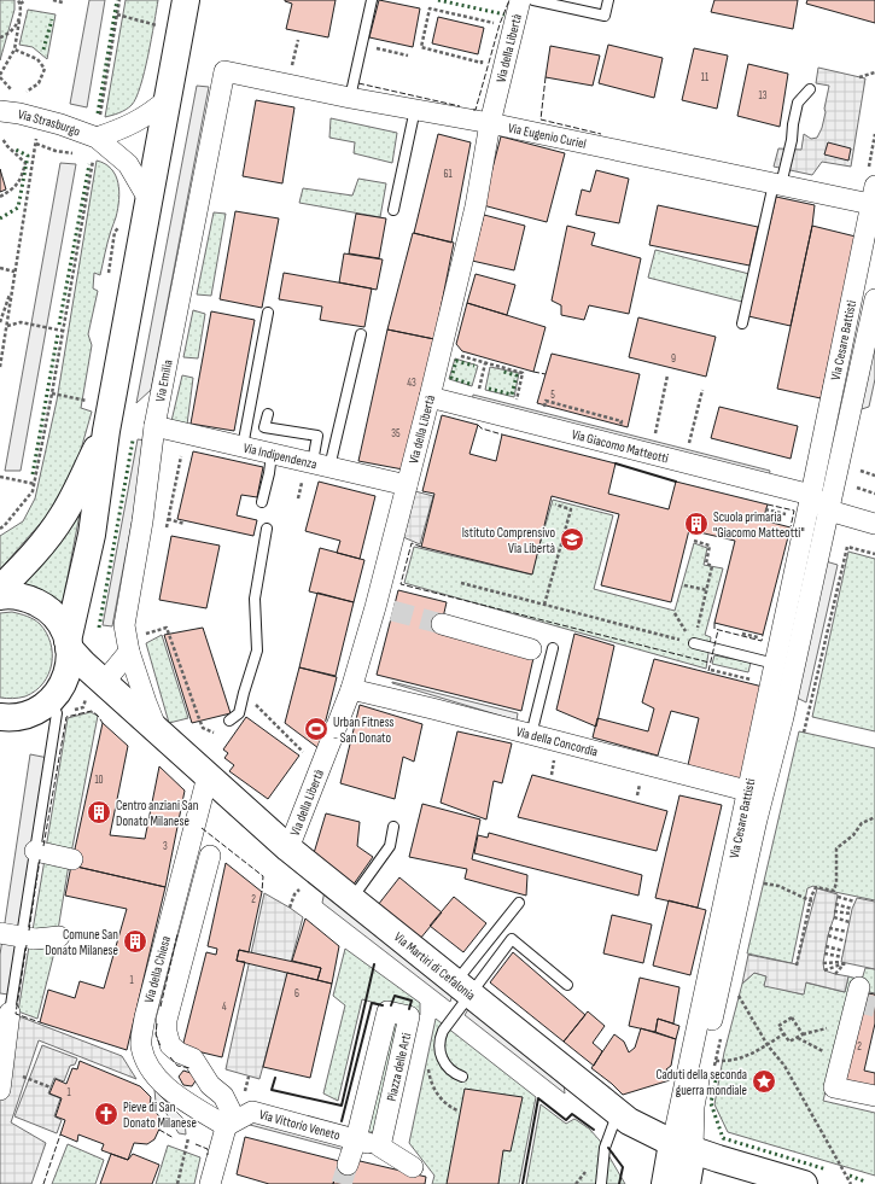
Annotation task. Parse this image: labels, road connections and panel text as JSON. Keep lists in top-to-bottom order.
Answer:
{
  "streets": {
    "street": [
      "Via della Libertà",
      "Via Strasburgo",
      "Via Eugenio Curiel",
      "Via Cesare Battisti",
      "Via Emilia",
      "Via Giacomo Matteotti",
      "Via Indipendenza",
      "Via della Concordia",
      "Via Martiri di Cefalonia",
      "Via della Chiesa",
      "Piazza delle Arti",
      "Via Vittorio Veneto"
    ]
  },
  "crossings": [
    ["Via della Libertà", "Via Eugenio Curiel"],
    ["Via della Libertà", "Via Giacomo Matteotti"],
    ["Via della Libertà", "Via Indipendenza"],
    ["Via della Libertà", "Via della Concordia"],
    ["Via della Libertà", "Via Martiri di Cefalonia"],
    ["Via Eugenio Curiel", "Via Cesare Battisti"],
    ["Via Eugenio Curiel", "Via Emilia"],
    ["Via Cesare Battisti", "Via Giacomo Matteotti"],
    ["Via Cesare Battisti", "Via della Concordia"],
    ["Via Cesare Battisti", "Via Martiri di Cefalonia"],
    ["Via Emilia", "Via Indipendenza"],
    ["Via Emilia", "Via Martiri di Cefalonia"],
    ["Via Martiri di Cefalonia", "Via della Chiesa"],
    ["Via della Chiesa", "Via Vittorio Veneto"],
    ["Piazza delle Arti", "Via Vittorio Veneto"]
  ],
  "places": {
    "building": ["Scuola primaria \"Giacomo Matteotti\"", "Centro anziani San Donato Milanese", "Comune San Donato Milanese"],
    "school or university": ["Istituto Comprensivo Via Libertà"],
    "sports": ["Urban Fitness - San Donato"],
    "place": ["Caduti della seconda guerra mondiale"],
    "church": ["Pieve di San Donato Milanese"]
  },
  "house_numbers": [
    "11",
    "13",
    "61",
    "9",
    "43",
    "5",
    "35",
    "10",
    "3",
    "2",
    "1",
    "6",
    "4",
    "2",
    "1"
  ]
}
